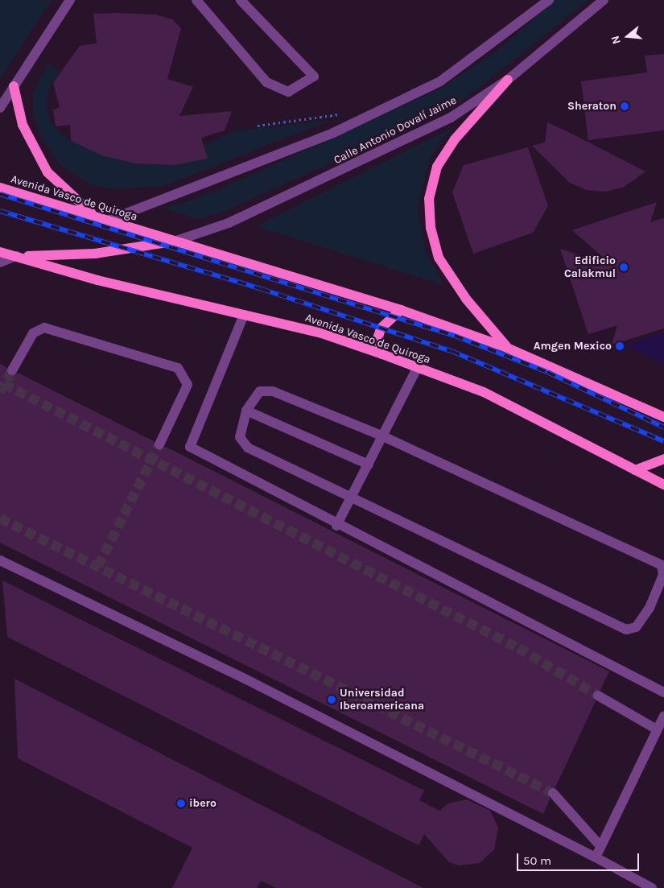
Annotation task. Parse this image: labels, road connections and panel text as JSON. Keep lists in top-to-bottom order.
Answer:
{
  "streets": {
    "main road": ["Avenida Vasco de Quiroga"],
    "street": ["Calle Antonio Dovalí Jaime"]
  },
  "crossings": [
    ["Calle Antonio Dovalí Jaime", "Avenida Vasco de Quiroga"]
  ],
  "places": [
    "Sheraton",
    "Edificio Calakmul",
    "Amgen Mexico",
    "Universidad Iberoamericana",
    "ibero"
  ],
  "scale_bar": "50 m",
  "north": "left"
}
